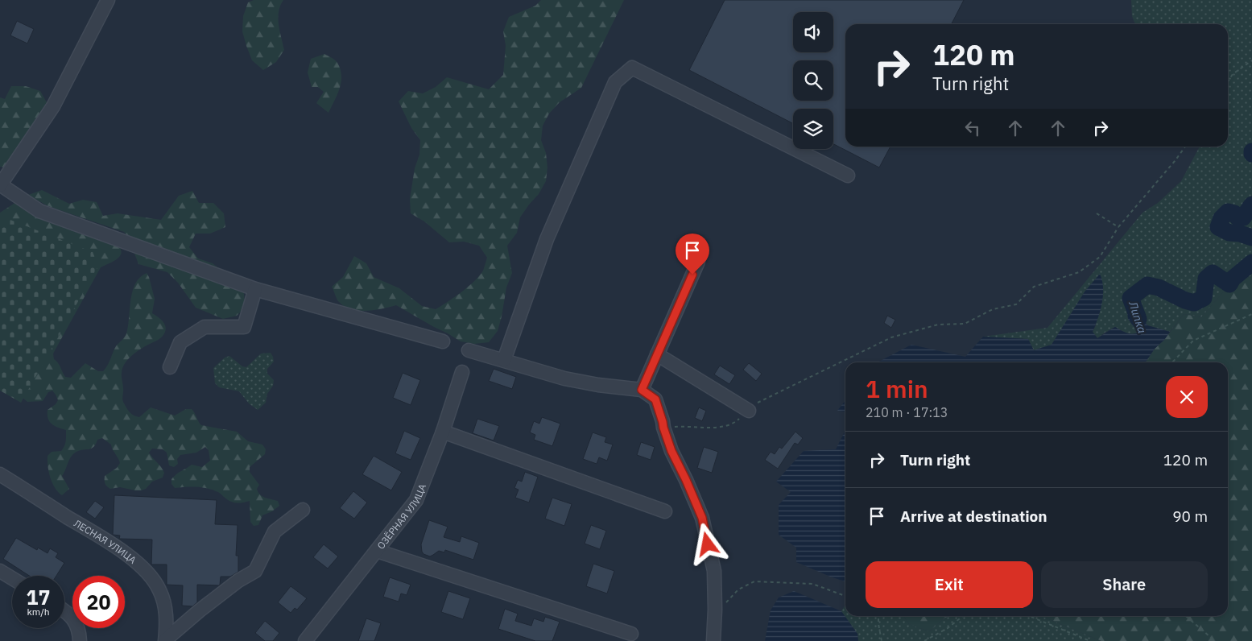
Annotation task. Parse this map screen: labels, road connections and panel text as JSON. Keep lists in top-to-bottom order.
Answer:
{
  "streets": {
    "street": ["ОЗЁРНАЯ УЛИЦА", "ЛЕСНАЯ УЛИЦА"]
  },
  "water": ["Липка"],
  "page": {
    "turn": ["120 m", "Turn right"],
    "heading": ["1 min", "210 m · 17:13"],
    "list": [
      {
        "name": "Turn right",
        "value": "120 m"
      },
      {
        "name": "Arrive at destination",
        "value": "90 m"
      }
    ],
    "buttons": ["Exit", "Share"],
    "speed": "17 km/h",
    "limit": "20"
  }
}
